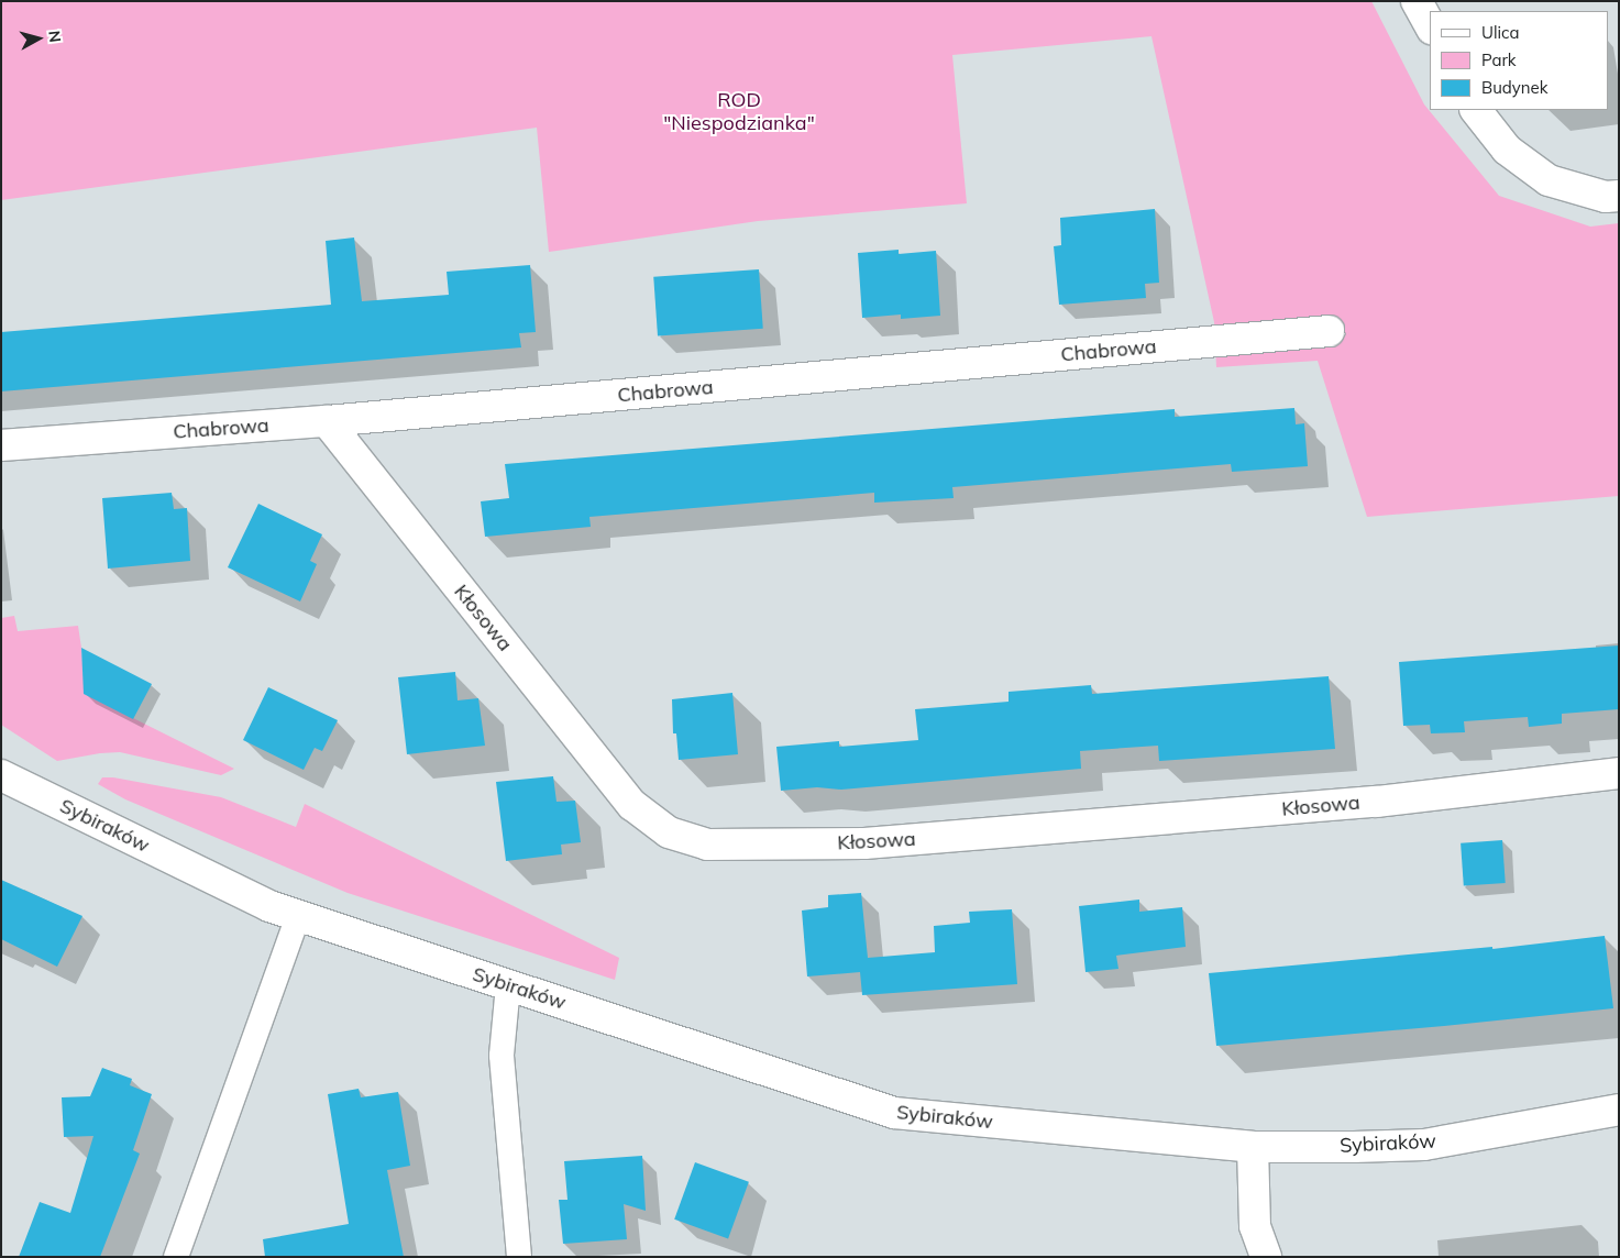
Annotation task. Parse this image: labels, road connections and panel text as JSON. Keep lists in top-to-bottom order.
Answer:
{
  "streets": {
    "street": ["Chabrowa", "Kłosowa", "Sybiraków"]
  },
  "crossings": [
    ["Chabrowa", "Kłosowa"]
  ],
  "parks": ["ROD \"Niespodzianka\""],
  "legend": ["Ulica", "Park", "Budynek"],
  "north": "right"
}
